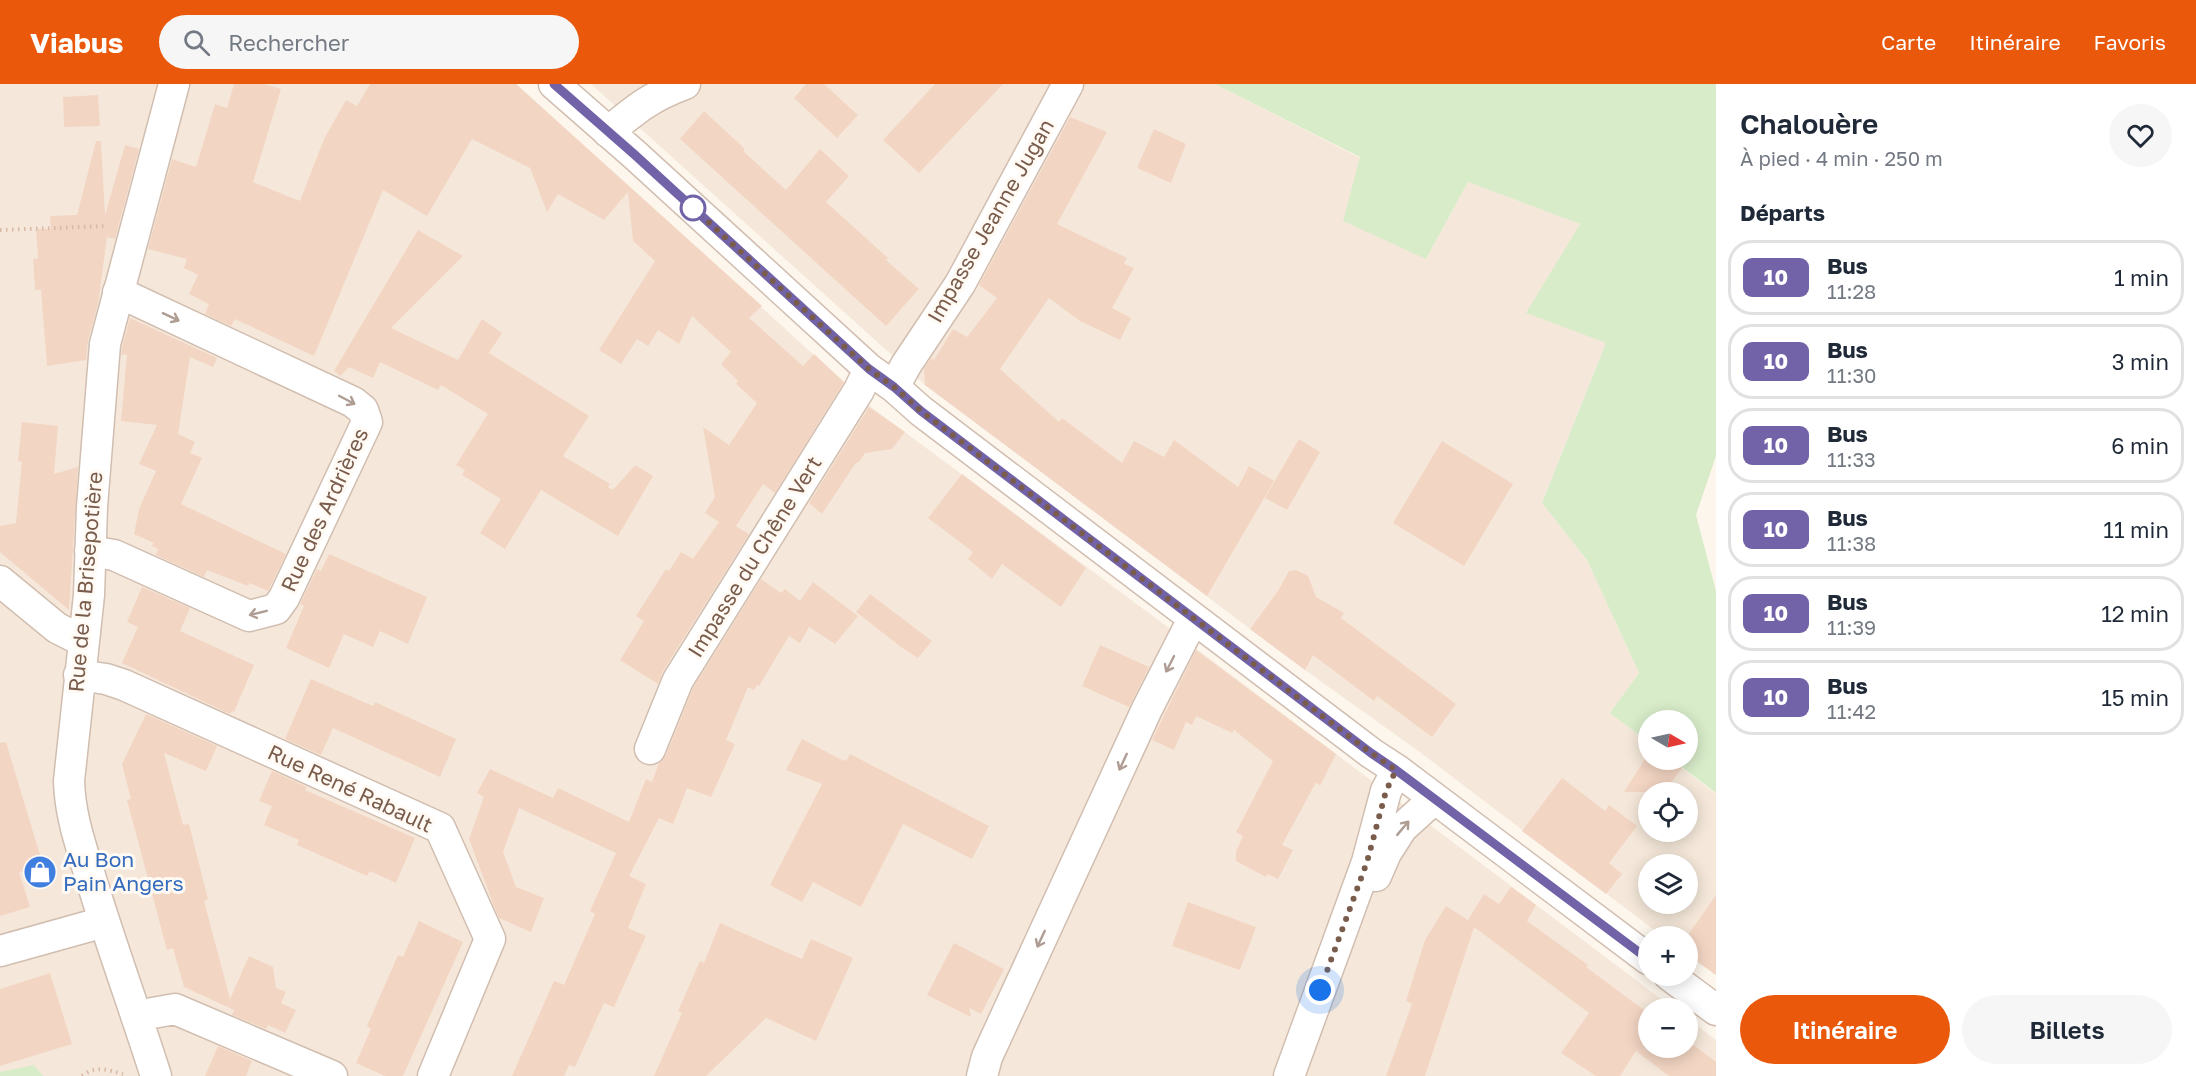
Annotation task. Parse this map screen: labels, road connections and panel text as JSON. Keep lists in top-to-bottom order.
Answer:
{
  "streets": {
    "street": [
      "Impasse Jeanne Jugan",
      "Rue des Ardrières",
      "Impasse du Chêne Vert",
      "Rue de la Brisepotière",
      "Rue René Rabault"
    ]
  },
  "crossings": [
    ["Rue des Ardrières", "Rue de la Brisepotière"],
    ["Rue de la Brisepotière", "Rue René Rabault"]
  ],
  "places": {
    "shop": ["Au Bon Pain Angers"]
  },
  "lines": ["bus line 10"],
  "north": "right",
  "page": {
    "header": "Viabus",
    "search": "Rechercher",
    "nav": ["Carte", "Itinéraire", "Favoris"],
    "heading": [
      ["Chalouère", "À pied · 4 min · 250 m"],
      "Départs"
    ],
    "list": [
      {
        "mark": "10",
        "name": "Bus",
        "note": "11:28",
        "value": "1 min"
      },
      {
        "mark": "10",
        "name": "Bus",
        "note": "11:30",
        "value": "3 min"
      },
      {
        "mark": "10",
        "name": "Bus",
        "note": "11:33",
        "value": "6 min"
      },
      {
        "mark": "10",
        "name": "Bus",
        "note": "11:38",
        "value": "11 min"
      },
      {
        "mark": "10",
        "name": "Bus",
        "note": "11:39",
        "value": "12 min"
      },
      {
        "mark": "10",
        "name": "Bus",
        "note": "11:42",
        "value": "15 min"
      }
    ],
    "map_buttons": ["+", "−"],
    "buttons": ["Itinéraire", "Billets"]
  }
}
